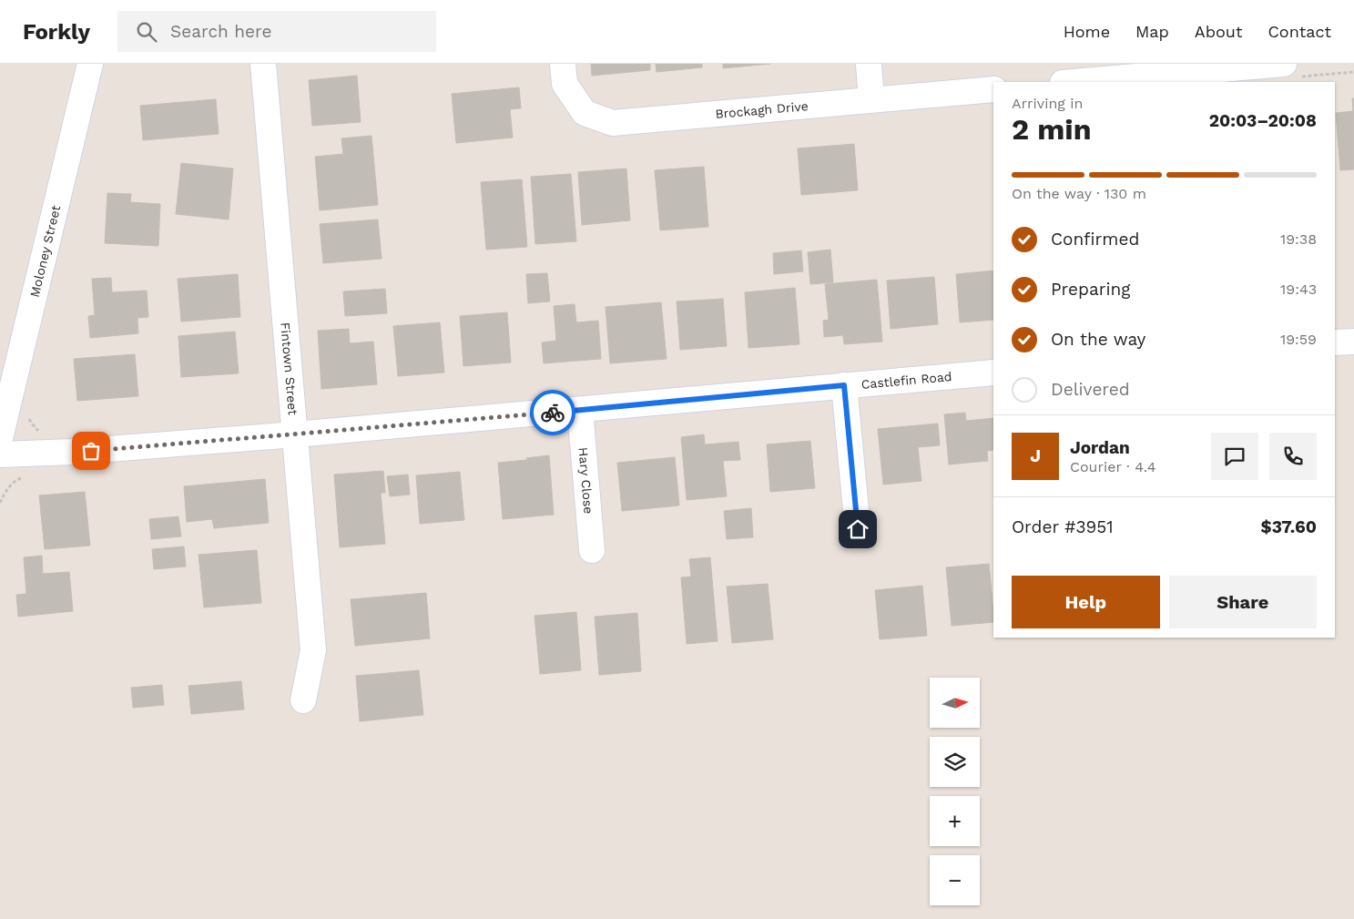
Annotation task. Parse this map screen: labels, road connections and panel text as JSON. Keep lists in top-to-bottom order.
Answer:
{
  "streets": {
    "street": [
      "Brockagh Drive",
      "Moloney Street",
      "Fintown Street",
      "Castlefin Road",
      "Hary Close"
    ]
  },
  "crossings": [
    ["Fintown Street", "Castlefin Road"],
    ["Castlefin Road", "Hary Close"]
  ],
  "north": "right",
  "page": {
    "header": "Forkly",
    "search": "Search here",
    "nav": [
      "Home",
      "Map",
      "About",
      "Contact"
    ],
    "heading": ["2 min", "Arriving in", "20:03–20:08"],
    "panel": [
      "Jordan",
      "Courier · 4.4",
      "Order #3951",
      "$37.60"
    ],
    "bar": "On the way · 130 m",
    "list": [
      ["Confirmed", "19:38"],
      ["Preparing", "19:43"],
      ["On the way", "19:59"],
      "Delivered"
    ],
    "round": "J",
    "buttons": ["Help", "Share"],
    "map_buttons": ["+", "−"]
  }
}
